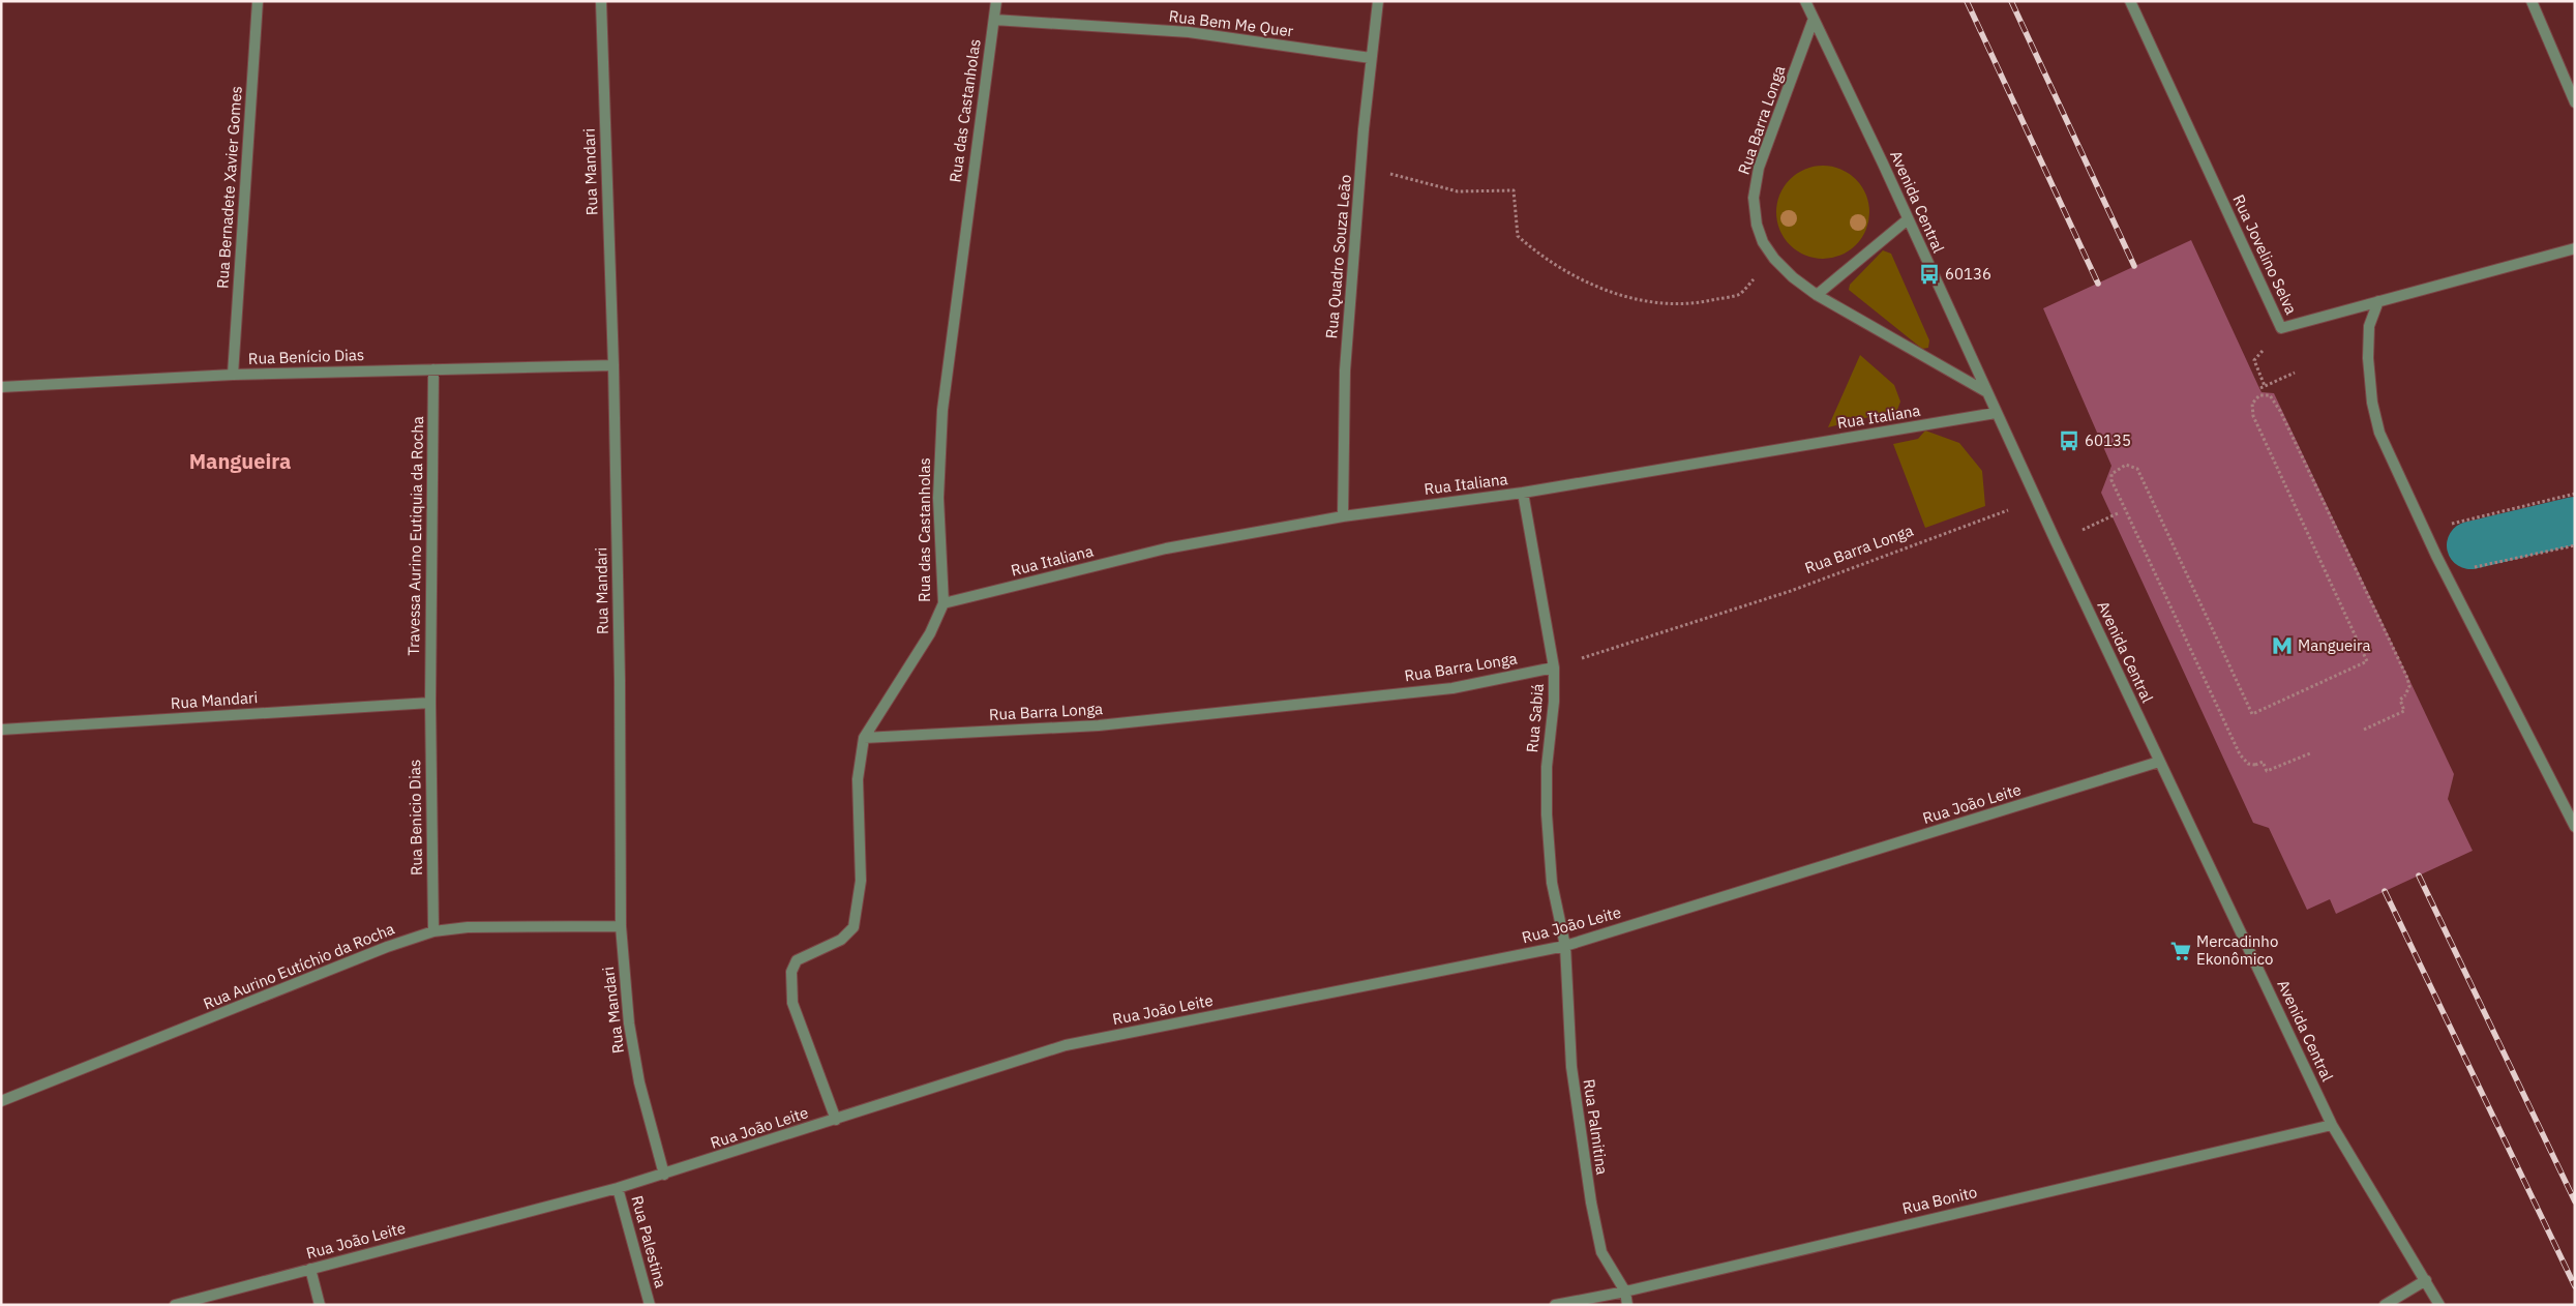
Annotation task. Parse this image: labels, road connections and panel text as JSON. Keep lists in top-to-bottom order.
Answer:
{
  "streets": {
    "street": [
      "Rua Bem Me Quer",
      "Rua das Castanholas",
      "Rua Barra Longa",
      "Rua Mandari",
      "Rua Bernadete Xavier Gomes",
      "Avenida Central",
      "Rua Jovelino Selva",
      "Rua Quadro Souza Leão",
      "Rua Benício Dias",
      "Rua Italiana",
      "Travessa Aurino Eutiquia da Rocha",
      "Rua Sabiá",
      "Rua João Leite",
      "Rua Benicio Dias",
      "Rua Aurino Eutíchio da Rocha",
      "Rua Palmitina",
      "Rua Bonito",
      "Rua Palestina"
    ]
  },
  "crossings": [
    ["Rua Bem Me Quer", "Rua das Castanholas"],
    ["Rua Bem Me Quer", "Rua Quadro Souza Leão"],
    ["Rua das Castanholas", "Rua Barra Longa"],
    ["Rua das Castanholas", "Rua Italiana"],
    ["Rua das Castanholas", "Rua João Leite"],
    ["Rua Barra Longa", "Avenida Central"],
    ["Rua Barra Longa", "Rua Sabiá"],
    ["Rua Mandari", "Rua Benício Dias"],
    ["Rua Mandari", "Travessa Aurino Eutiquia da Rocha"],
    ["Rua Mandari", "Rua João Leite"],
    ["Rua Mandari", "Rua Benicio Dias"],
    ["Rua Mandari", "Rua Aurino Eutíchio da Rocha"],
    ["Rua Bernadete Xavier Gomes", "Rua Benício Dias"],
    ["Avenida Central", "Rua Italiana"],
    ["Avenida Central", "Rua João Leite"],
    ["Avenida Central", "Rua Bonito"],
    ["Rua Quadro Souza Leão", "Rua Italiana"],
    ["Rua Benício Dias", "Travessa Aurino Eutiquia da Rocha"],
    ["Rua Italiana", "Rua Sabiá"],
    ["Travessa Aurino Eutiquia da Rocha", "Rua Benicio Dias"],
    ["Rua Sabiá", "Rua João Leite"],
    ["Rua Sabiá", "Rua Palmitina"],
    ["Rua João Leite", "Rua Palmitina"],
    ["Rua João Leite", "Rua Palestina"],
    ["Rua Benicio Dias", "Rua Aurino Eutíchio da Rocha"],
    ["Rua Palmitina", "Rua Bonito"]
  ],
  "districts": ["Mangueira"],
  "places": {
    "bus stop": ["60136", "60135"],
    "metro station": ["Mangueira"],
    "supermarket": ["Mercadinho Ekonômico"]
  }
}
